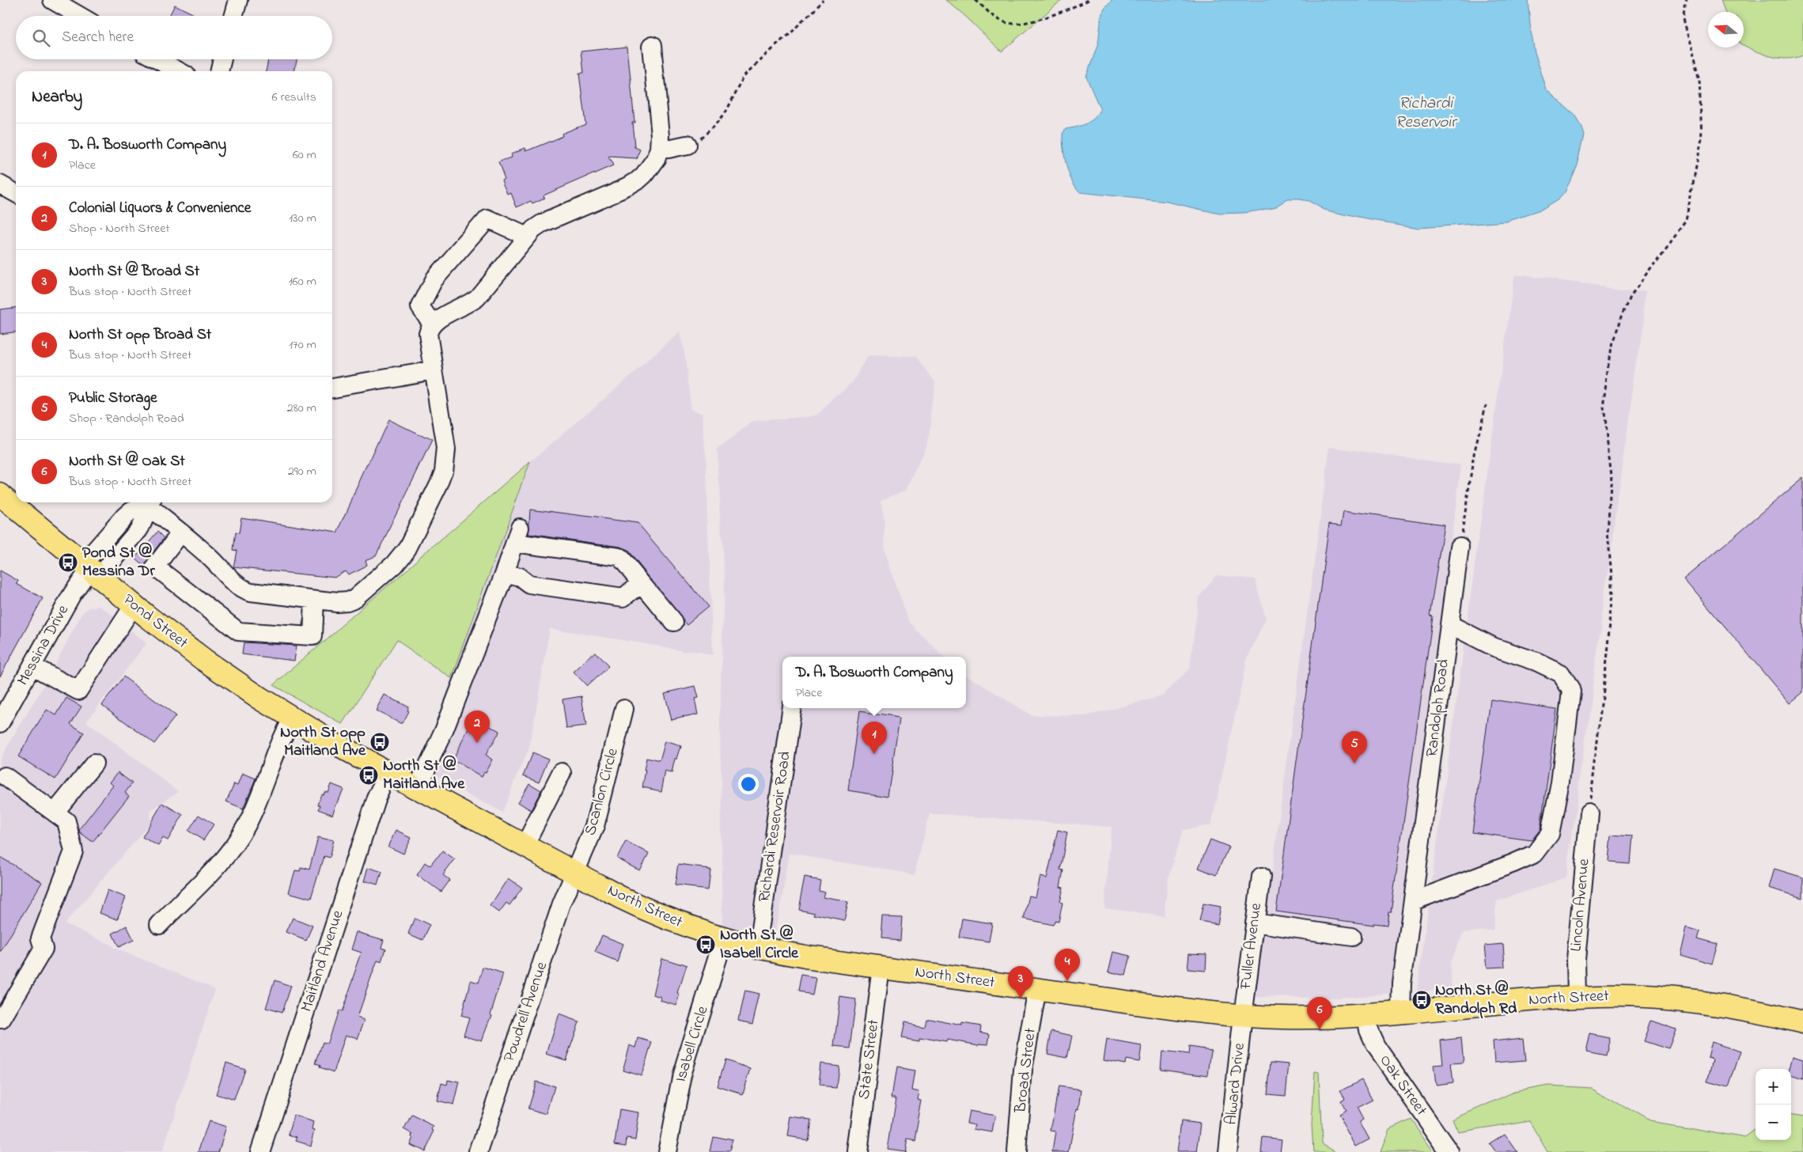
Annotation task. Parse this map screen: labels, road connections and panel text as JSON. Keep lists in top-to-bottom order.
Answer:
{
  "streets": {
    "main road": ["Pond Street", "North Street"],
    "street": [
      "Messina Drive",
      "Randolph Road",
      "Scanlon Circle",
      "Richardi Reservoir Road",
      "Lincoln Avenue",
      "Fuller Avenue",
      "Maitland Avenue",
      "Powdrell Avenue",
      "Isabell Circle",
      "State Street",
      "Broad Street",
      "Alward Drive",
      "Oak Street"
    ]
  },
  "crossings": [
    ["Pond Street", "Messina Drive"],
    ["Pond Street", "North Street"],
    ["Randolph Road", "North Street"],
    ["Scanlon Circle", "North Street"],
    ["Scanlon Circle", "Powdrell Avenue"],
    ["Richardi Reservoir Road", "North Street"],
    ["Lincoln Avenue", "North Street"],
    ["North Street", "Fuller Avenue"],
    ["North Street", "Maitland Avenue"],
    ["North Street", "Powdrell Avenue"],
    ["North Street", "Isabell Circle"],
    ["North Street", "State Street"],
    ["North Street", "Broad Street"],
    ["North Street", "Alward Drive"],
    ["North Street", "Oak Street"],
    ["Fuller Avenue", "Alward Drive"]
  ],
  "water": ["Richardi Reservoir"],
  "places": {
    "bus stop": [
      "Pond St @ Messina Dr",
      "North St opp Maitland Ave",
      "North St @ Maitland Ave",
      "North St @ Isabell Circle",
      "North St @ Randolph Rd"
    ]
  },
  "north": "left",
  "page": {
    "search": "Search here",
    "heading": ["Nearby", "6 results"],
    "list": [
      {
        "mark": "1",
        "name": "D. A. Bosworth Company",
        "note": "Place",
        "value": "60 m"
      },
      {
        "mark": "2",
        "name": "Colonial Liquors & Convenience",
        "note": "Shop · North Street",
        "value": "130 m"
      },
      {
        "mark": "3",
        "name": "North St @ Broad St",
        "note": "Bus stop · North Street",
        "value": "160 m"
      },
      {
        "mark": "4",
        "name": "North St opp Broad St",
        "note": "Bus stop · North Street",
        "value": "170 m"
      },
      {
        "mark": "5",
        "name": "Public Storage",
        "note": "Shop · Randolph Road",
        "value": "280 m"
      },
      {
        "mark": "6",
        "name": "North St @ Oak St",
        "note": "Bus stop · North Street",
        "value": "290 m"
      }
    ],
    "popup": ["D. A. Bosworth Company", "Place"],
    "pins": [
      "2",
      "1",
      "5",
      "4",
      "3",
      "6"
    ],
    "map_buttons": ["+", "−"]
  }
}
